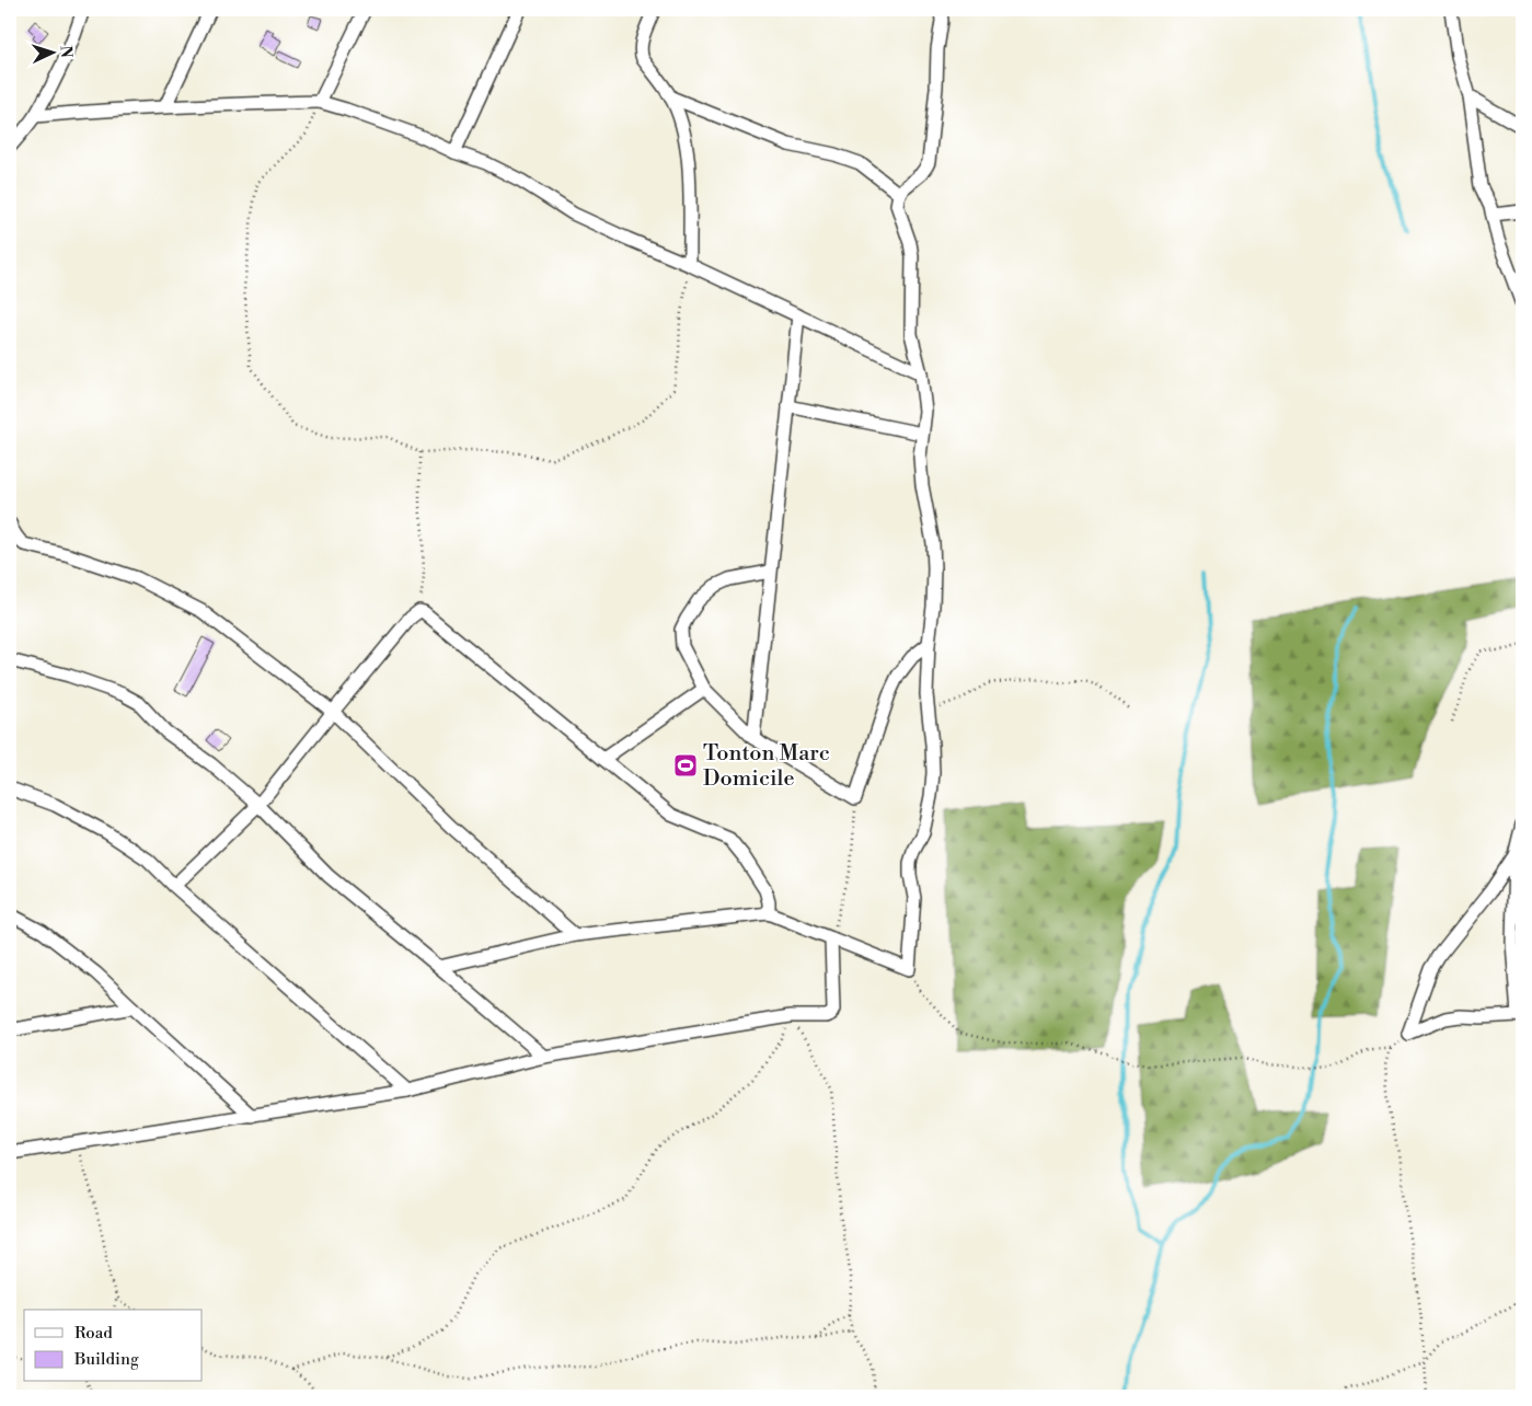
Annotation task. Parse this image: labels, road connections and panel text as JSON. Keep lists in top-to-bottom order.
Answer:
{
  "places": {
    "sports": ["Tonton Marc Domicile"]
  },
  "legend": ["Road", "Building"],
  "north": "right"
}
